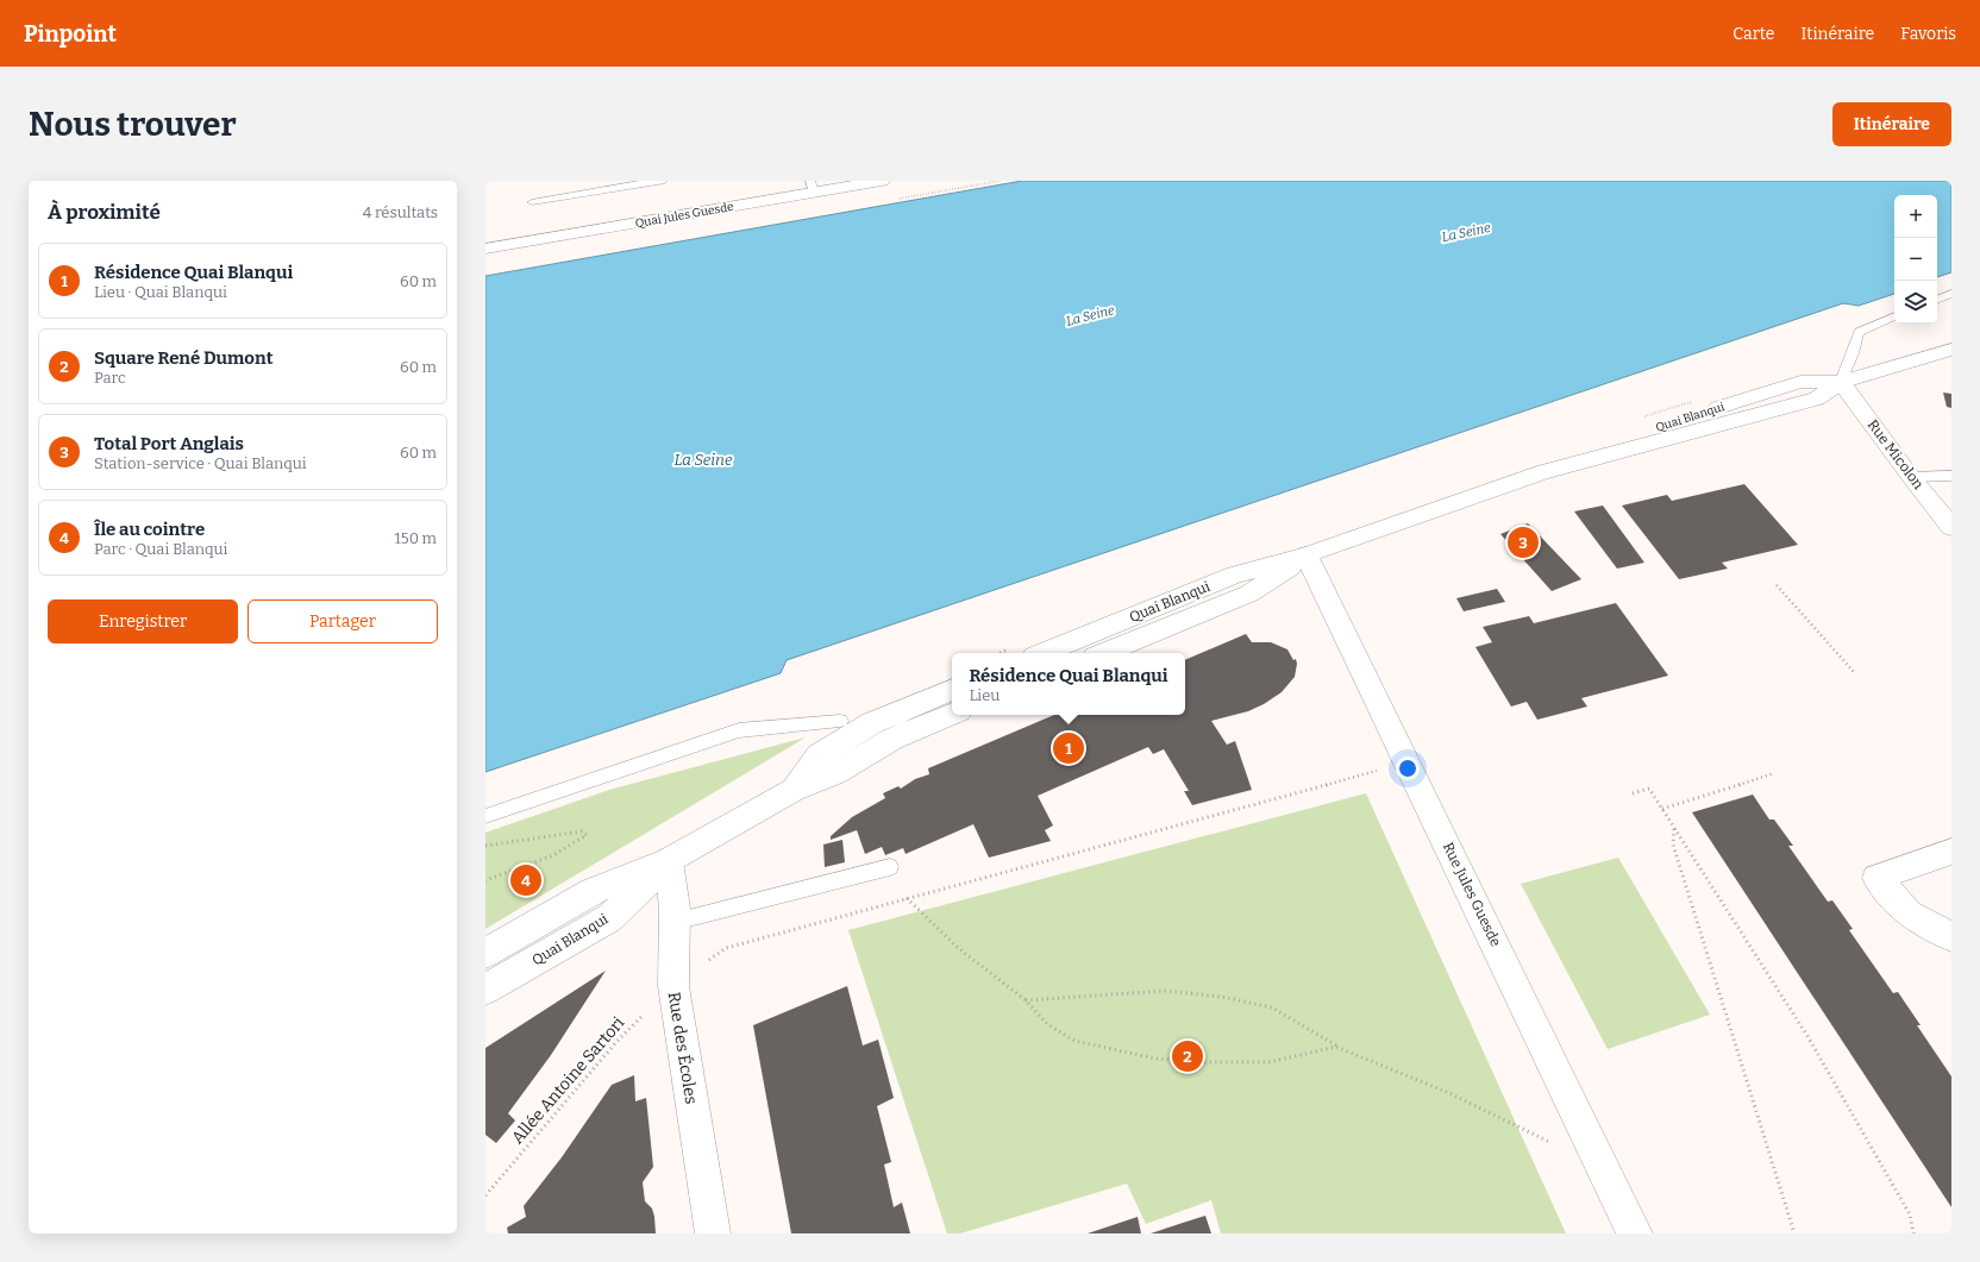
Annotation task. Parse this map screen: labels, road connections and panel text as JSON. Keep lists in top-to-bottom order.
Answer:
{
  "streets": {
    "main road": [
      "Quai Jules Guesde",
      "Quai Blanqui",
      "Rue Micolon",
      "Rue Jules Guesde",
      "Rue des Écoles"
    ],
    "path": ["Allée Antoine Sartori"]
  },
  "crossings": [
    ["Quai Blanqui", "Rue Micolon"],
    ["Quai Blanqui", "Rue Jules Guesde"],
    ["Quai Blanqui", "Rue des Écoles"],
    ["Rue Jules Guesde", "Allée Antoine Sartori"],
    ["Rue des Écoles", "Allée Antoine Sartori"]
  ],
  "water": ["La Seine"],
  "page": {
    "header": "Pinpoint",
    "nav": ["Carte", "Itinéraire", "Favoris"],
    "buttons": [
      "Itinéraire",
      ["Enregistrer", "Partager"]
    ],
    "title": "Nous trouver",
    "heading": ["À proximité", "4 résultats"],
    "map_buttons": ["+", "−"],
    "list": [
      {
        "mark": "1",
        "name": "Résidence Quai Blanqui",
        "note": "Lieu · Quai Blanqui",
        "value": "60 m"
      },
      {
        "mark": "2",
        "name": "Square René Dumont",
        "note": "Parc",
        "value": "60 m"
      },
      {
        "mark": "3",
        "name": "Total Port Anglais",
        "note": "Station-service · Quai Blanqui",
        "value": "60 m"
      },
      {
        "mark": "4",
        "name": "Île au cointre",
        "note": "Parc · Quai Blanqui",
        "value": "150 m"
      }
    ],
    "pins": [
      "3",
      "1",
      "4",
      "2"
    ],
    "popup": ["Résidence Quai Blanqui", "Lieu"]
  }
}
